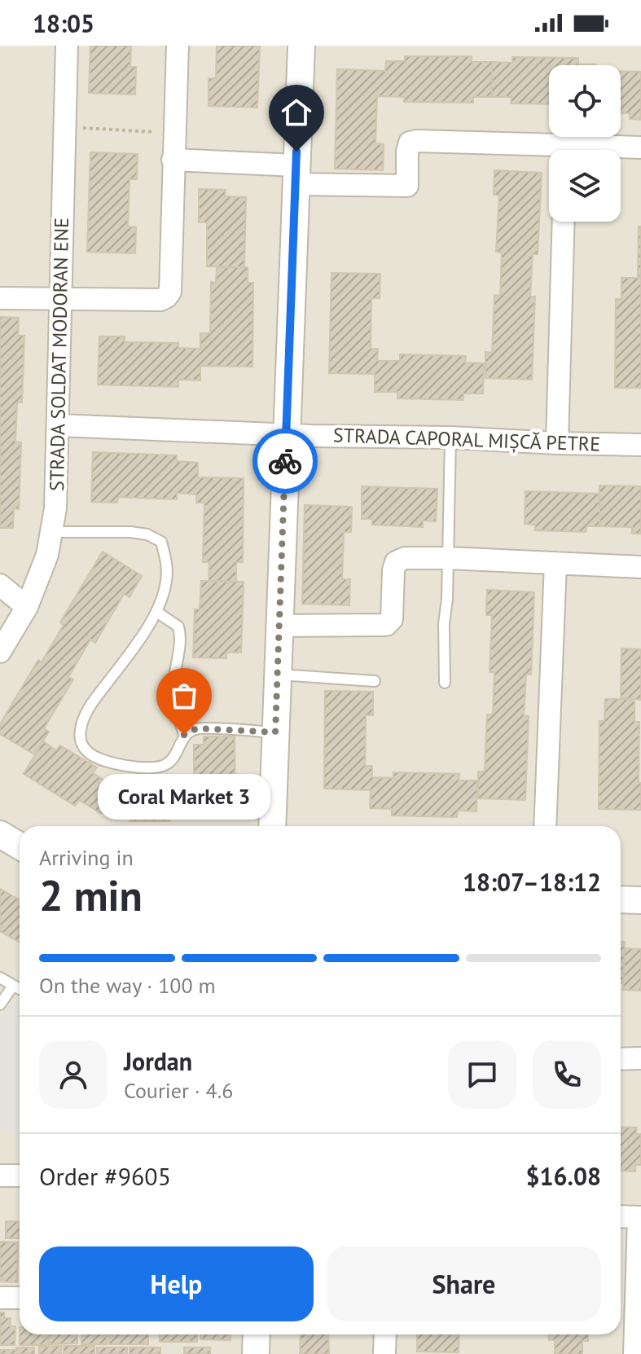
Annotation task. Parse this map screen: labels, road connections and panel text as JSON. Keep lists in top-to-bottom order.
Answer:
{
  "streets": {
    "street": ["STRADA SOLDAT MODORAN ENE", "STRADA CAPORAL MIȘCĂ PETRE"]
  },
  "crossings": [
    ["STRADA SOLDAT MODORAN ENE", "STRADA CAPORAL MIȘCĂ PETRE"]
  ],
  "places": ["Coral Market 3"],
  "page": {
    "status": "18:05",
    "bubble": "Coral Market 3",
    "heading": ["2 min", "Arriving in", "18:07–18:12"],
    "panel": [
      "Jordan",
      "Courier · 4.6",
      "Order #9605",
      "$16.08"
    ],
    "bar": "On the way · 100 m",
    "buttons": ["Help", "Share"]
  }
}
